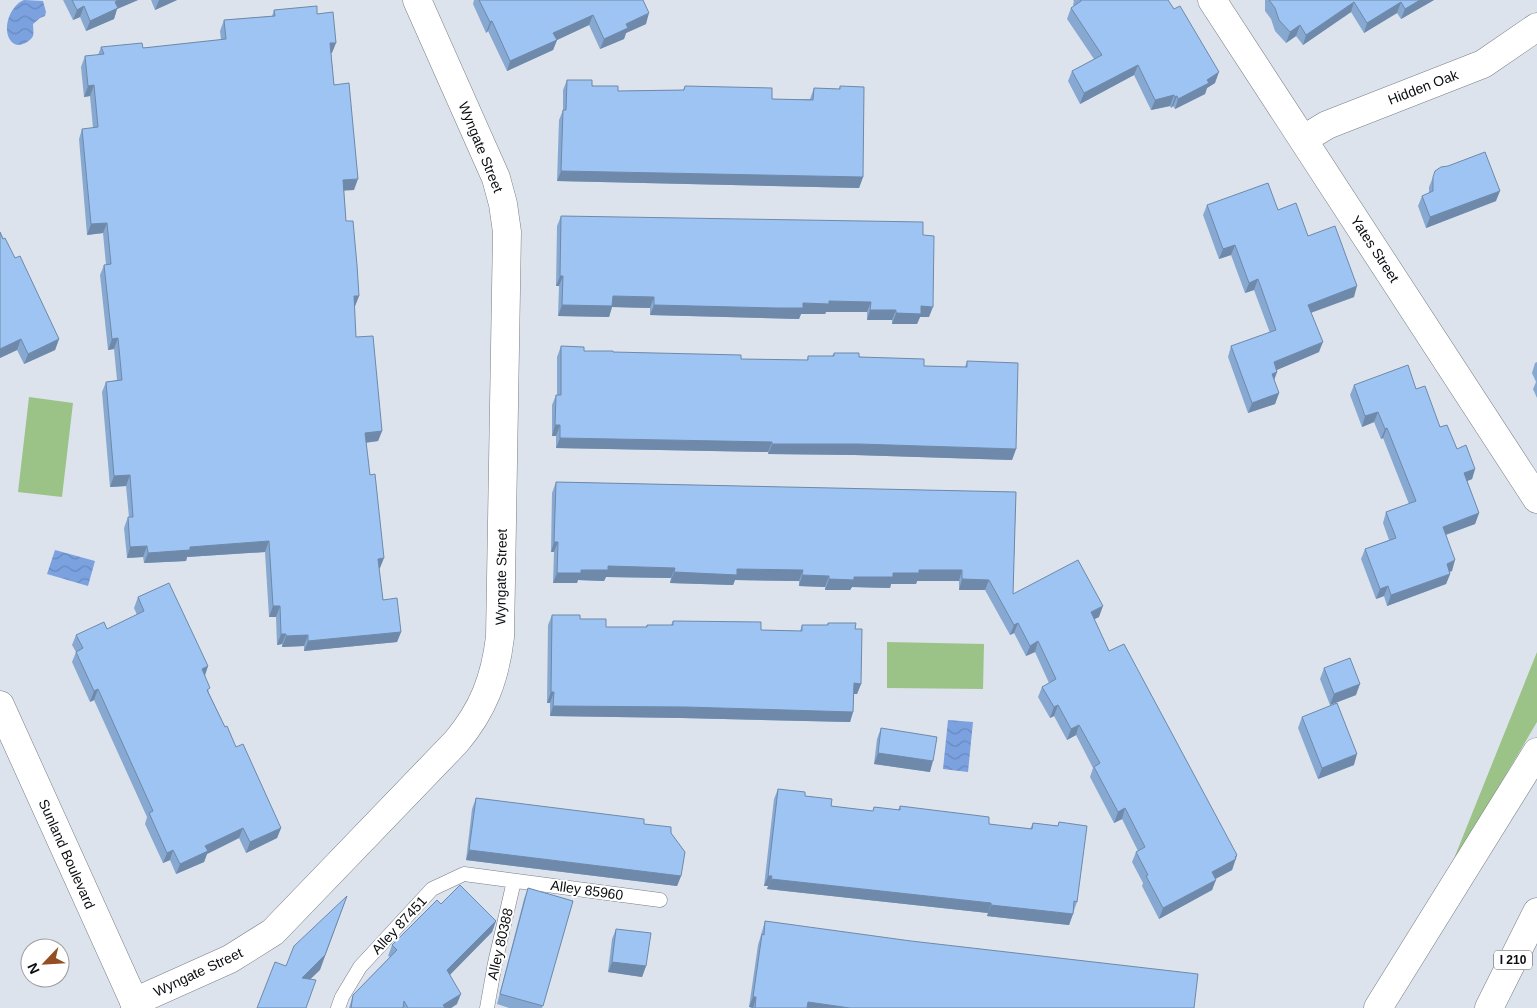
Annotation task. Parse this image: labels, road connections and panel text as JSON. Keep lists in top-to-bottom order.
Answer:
{
  "streets": {
    "main road": [
      "Hidden Oak",
      "Wyngate Street",
      "Yates Street",
      "Sunland Boulevard",
      "I 210"
    ],
    "lane": ["Alley 85960", "Alley 87451", "Alley 80388"]
  },
  "crossings": [
    ["Hidden Oak", "Yates Street"],
    ["Wyngate Street", "Sunland Boulevard"],
    ["Alley 85960", "Alley 87451"],
    ["Alley 85960", "Alley 80388"],
    ["Alley 87451", "Alley 80388"]
  ],
  "north": "bottom left"
}
